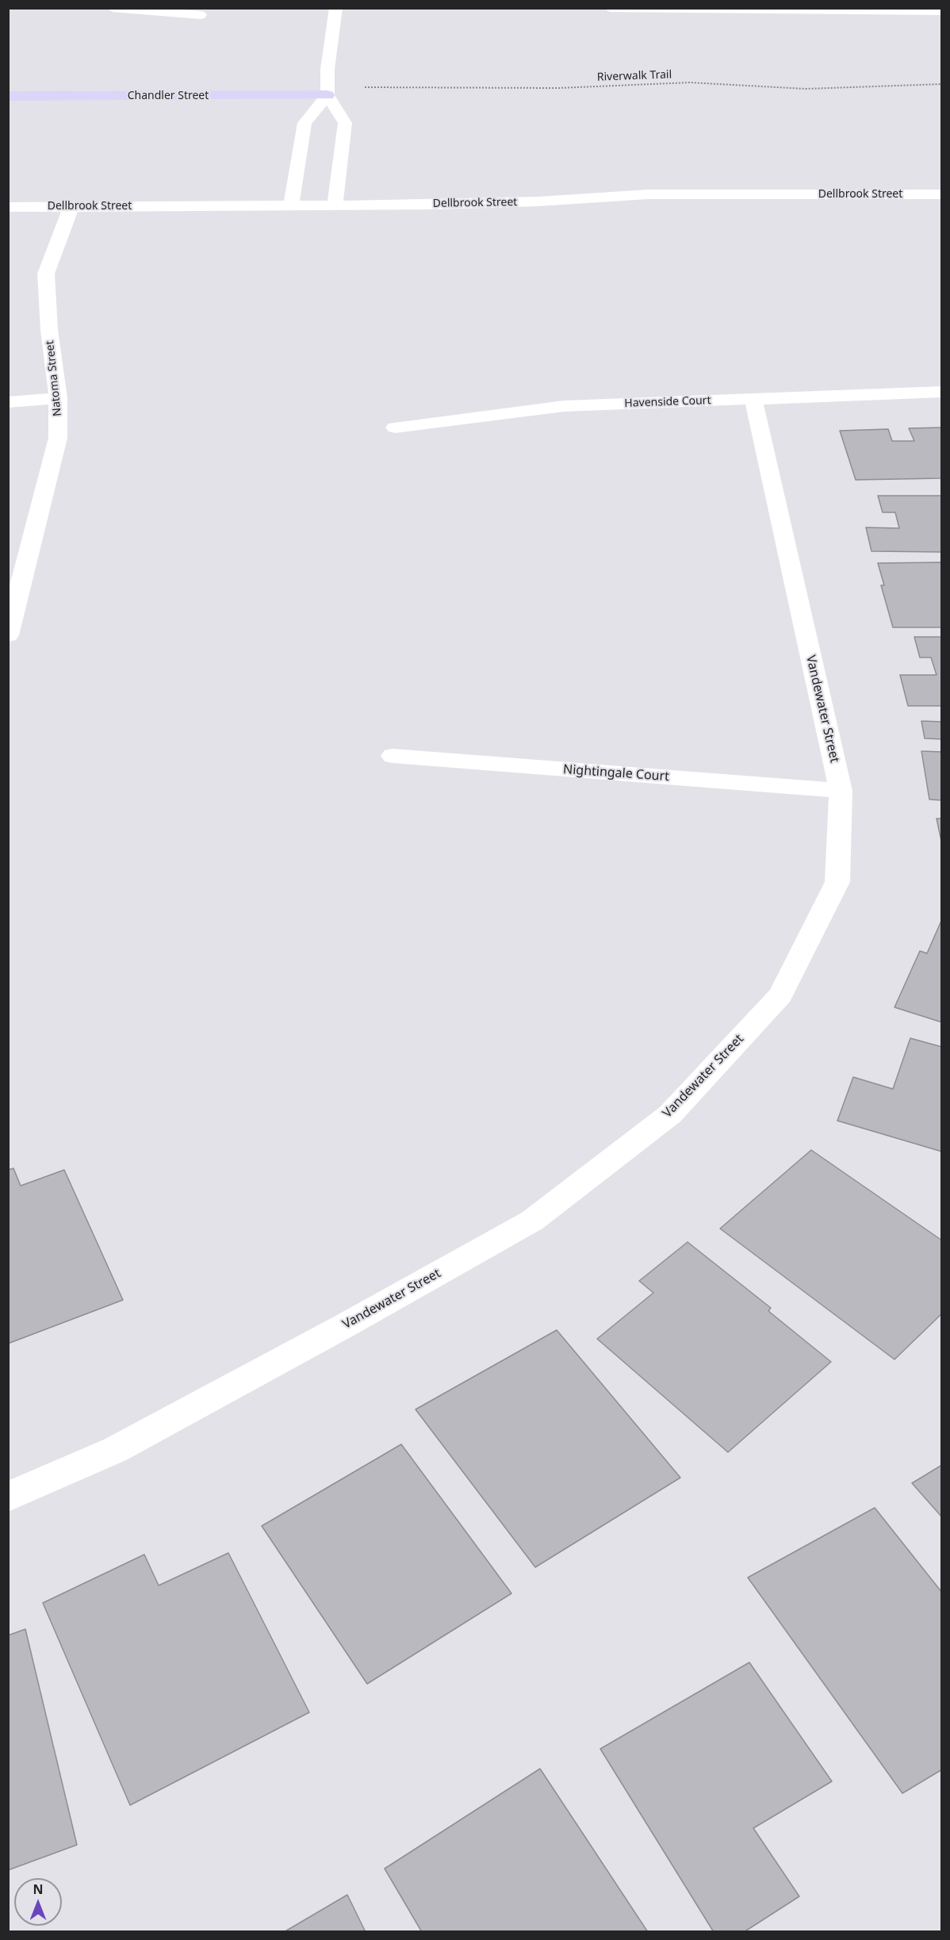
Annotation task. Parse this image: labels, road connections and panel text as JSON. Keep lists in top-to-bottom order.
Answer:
{
  "streets": {
    "main road": ["Chandler Street"],
    "street": [
      "Dellbrook Street",
      "Natoma Street",
      "Havenside Court",
      "Vandewater Street",
      "Nightingale Court"
    ],
    "path": ["Riverwalk Trail"]
  },
  "crossings": [
    ["Riverwalk Trail", "Chandler Street"],
    ["Dellbrook Street", "Natoma Street"],
    ["Havenside Court", "Vandewater Street"],
    ["Vandewater Street", "Nightingale Court"]
  ],
  "north": "top"
}
